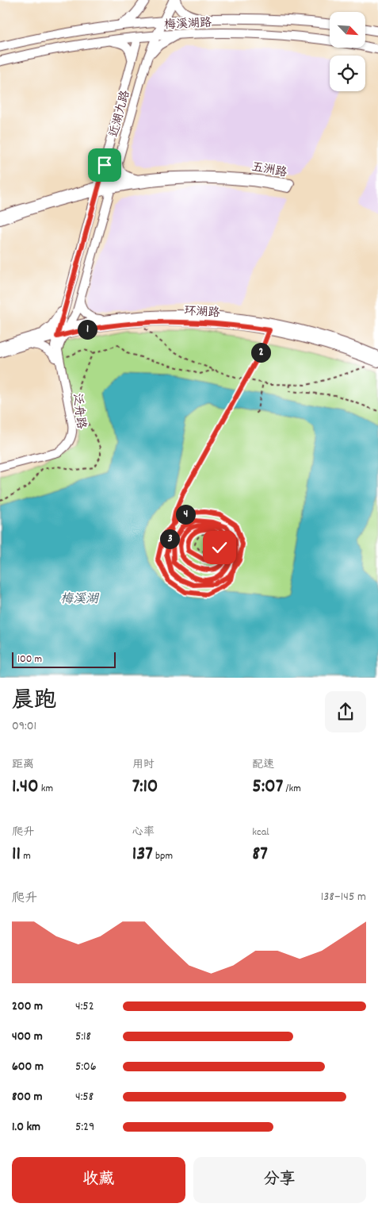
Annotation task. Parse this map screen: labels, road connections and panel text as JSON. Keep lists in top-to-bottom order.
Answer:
{
  "streets": {
    "main road": [
      "梅溪湖路",
      "近湖九路",
      "五洲路",
      "环湖路",
      "泛舟路"
    ]
  },
  "crossings": [
    ["梅溪湖路", "近湖九路"],
    ["近湖九路", "五洲路"],
    ["近湖九路", "环湖路"]
  ],
  "water": ["梅溪湖"],
  "scale_bar": "100 m",
  "north": "bottom right",
  "page": {
    "pins": [
      "1",
      "2",
      "4",
      "3"
    ],
    "scale": "100 m",
    "heading": ["晨跑", "09:01"],
    "stats": [
      ["距离", "1.40 km"],
      ["用时", "7:10"],
      ["配速", "5:07 /km"],
      ["爬升", "11 m"],
      ["心率", "137 bpm"],
      ["kcal", "87"]
    ],
    "chart": ["爬升", "138–145 m"],
    "list": [
      {
        "name": "200 m",
        "note": "4:52"
      },
      {
        "name": "400 m",
        "note": "5:18"
      },
      {
        "name": "600 m",
        "note": "5:06"
      },
      {
        "name": "800 m",
        "note": "4:58"
      },
      {
        "name": "1.0 km",
        "note": "5:29"
      }
    ],
    "buttons": ["收藏", "分享"]
  }
}
